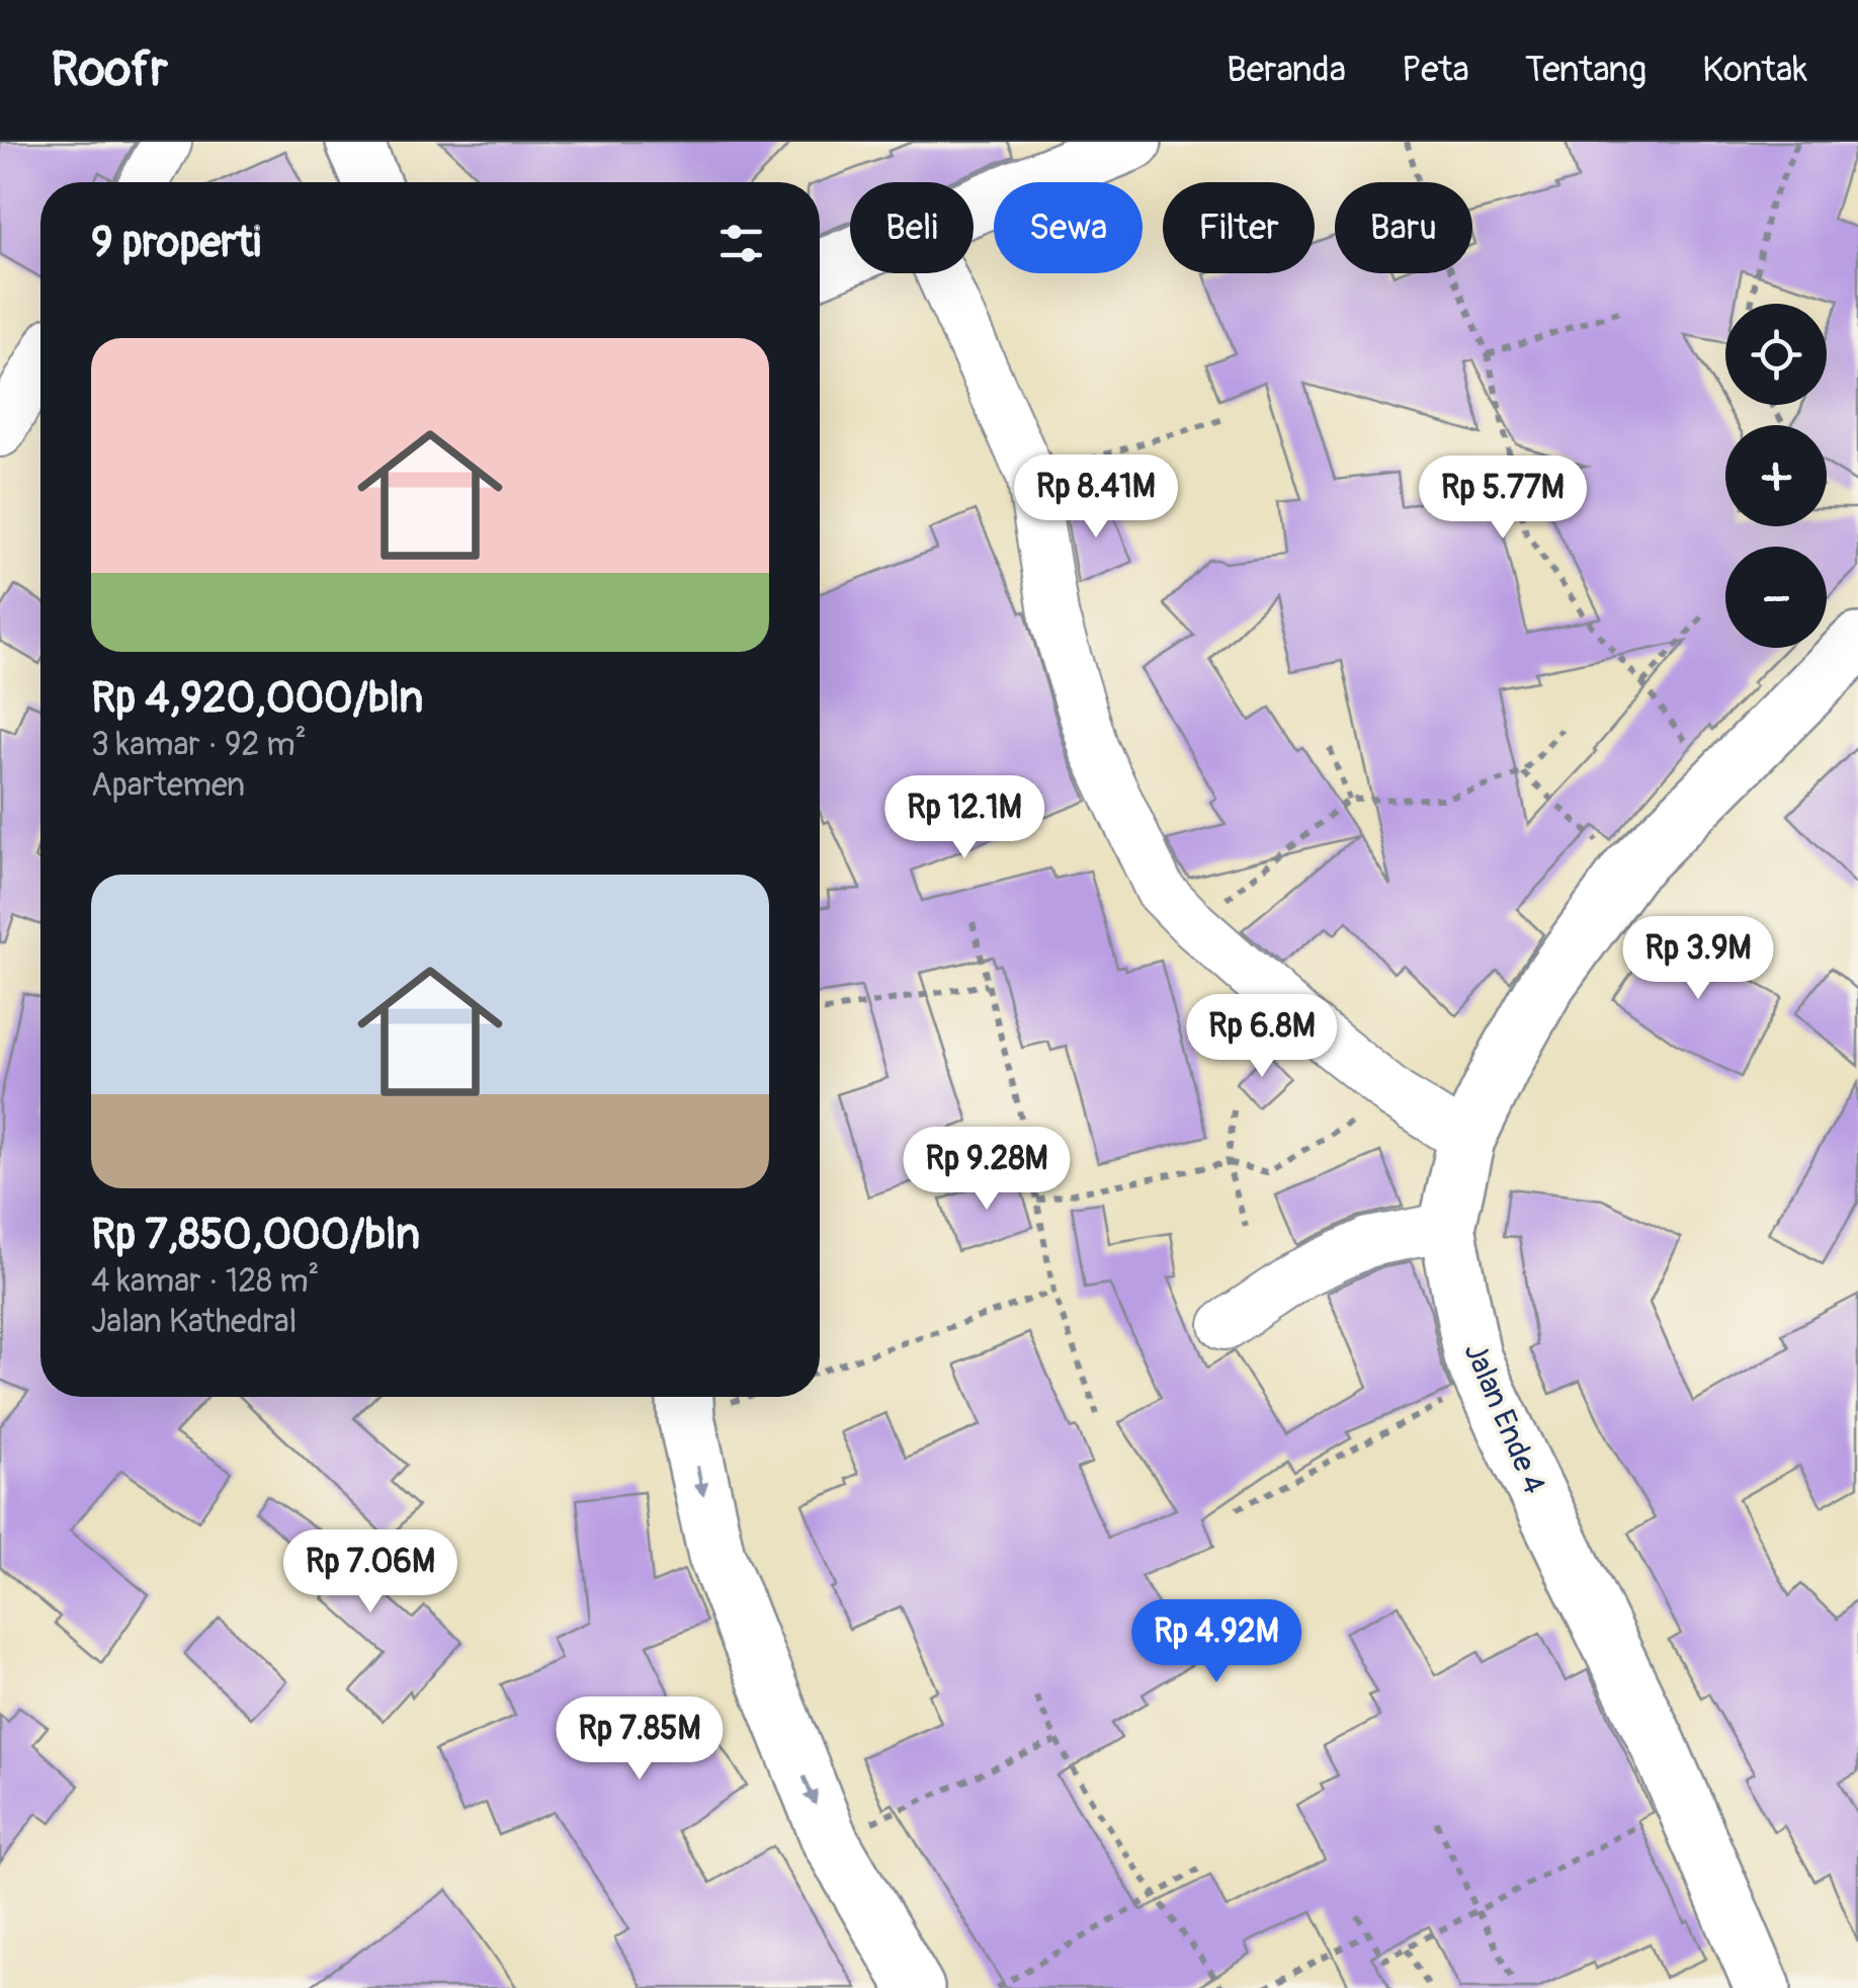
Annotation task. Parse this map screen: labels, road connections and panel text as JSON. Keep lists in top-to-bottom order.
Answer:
{
  "streets": {
    "main road": ["Jalan Ende 4"]
  },
  "page": {
    "header": "Roofr",
    "nav": [
      "Beranda",
      "Peta",
      "Tentang",
      "Kontak"
    ],
    "chip": [
      "Beli",
      "Sewa",
      "Filter",
      "Baru"
    ],
    "heading": "9 properti",
    "map_buttons": ["+", "−"],
    "list": [
      {
        "name": "Rp 4,920,000/bln",
        "note": "3 kamar · 92 m² · Apartemen"
      },
      {
        "name": "Rp 7,850,000/bln",
        "note": "4 kamar · 128 m² · Jalan Kathedral"
      }
    ],
    "price": [
      "Rp 8.41M",
      "Rp 5.77M",
      "Rp 12.1M",
      "Rp 3.9M",
      "Rp 6.8M",
      "Rp 9.28M",
      "Rp 7.06M",
      "Rp 4.92M",
      "Rp 7.85M"
    ]
  }
}
